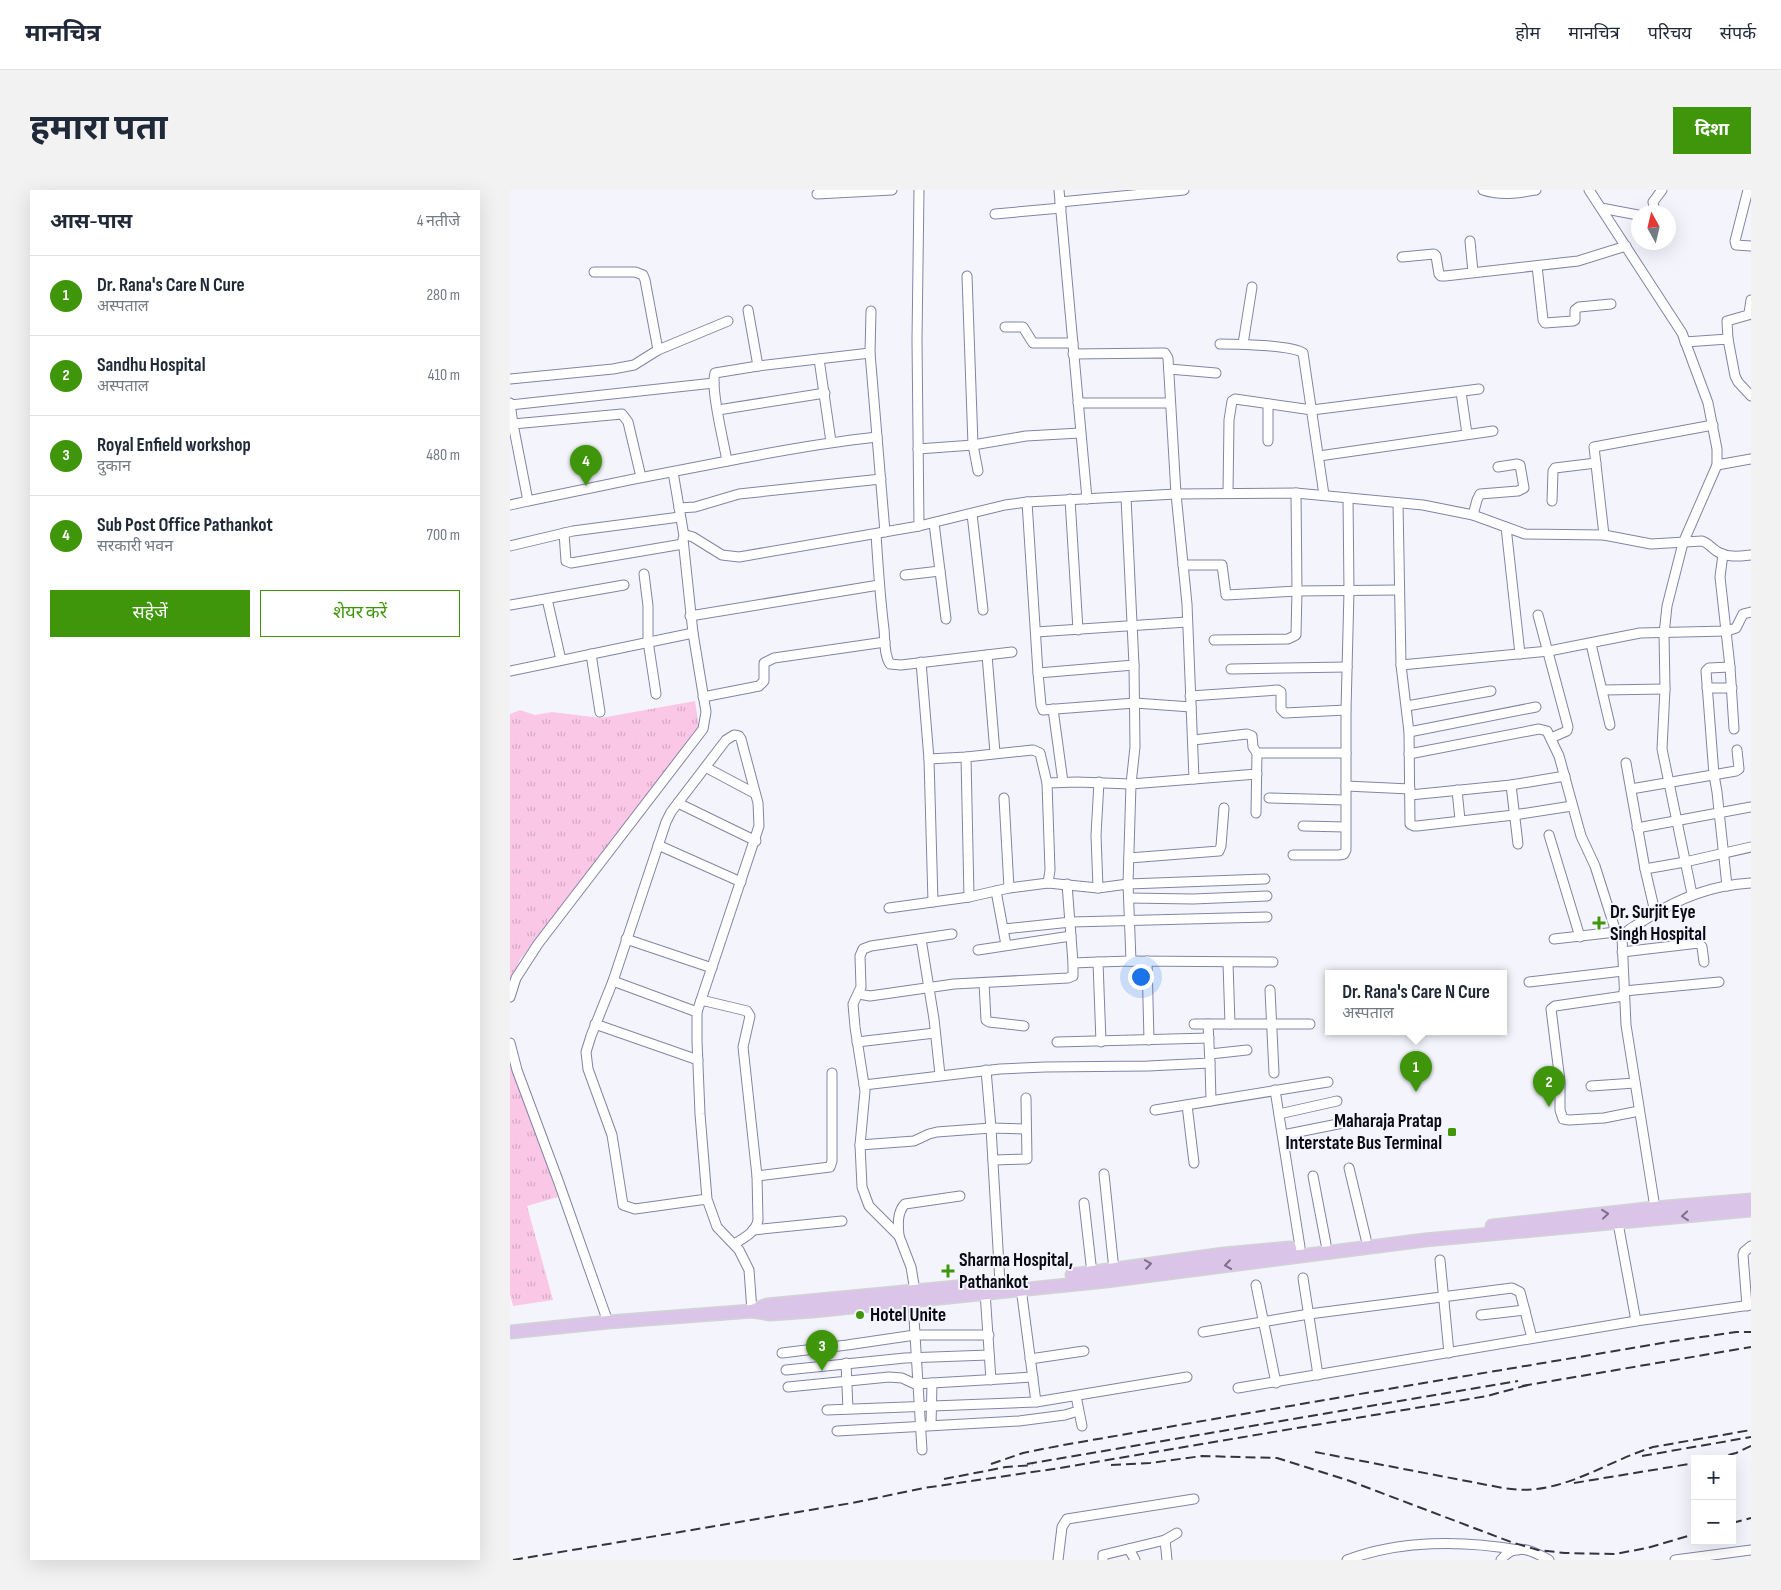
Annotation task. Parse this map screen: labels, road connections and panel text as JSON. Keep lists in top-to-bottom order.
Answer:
{
  "places": {
    "health": ["Dr. Surjit Eye Singh Hospital", "Sharma Hospital, Pathankot"],
    "transit": ["Maharaja Pratap Interstate Bus Terminal"],
    "other": ["Hotel Unite"]
  },
  "north": "top",
  "page": {
    "header": "मानचित्र",
    "nav": [
      "होम",
      "मानचित्र",
      "परिचय",
      "संपर्क"
    ],
    "title": "हमारा पता",
    "buttons": [
      "दिशा",
      ["सहेजें", "शेयर करें"]
    ],
    "heading": ["आस-पास", "4 नतीजे"],
    "list": [
      {
        "mark": "1",
        "name": "Dr. Rana's Care N Cure",
        "note": "अस्पताल",
        "value": "280 m"
      },
      {
        "mark": "2",
        "name": "Sandhu Hospital",
        "note": "अस्पताल",
        "value": "410 m"
      },
      {
        "mark": "3",
        "name": "Royal Enfield workshop",
        "note": "दुकान",
        "value": "480 m"
      },
      {
        "mark": "4",
        "name": "Sub Post Office Pathankot",
        "note": "सरकारी भवन",
        "value": "700 m"
      }
    ],
    "pins": [
      "4",
      "1",
      "2",
      "3"
    ],
    "popup": ["Dr. Rana's Care N Cure", "अस्पताल"],
    "map_buttons": ["+", "−"]
  }
}
